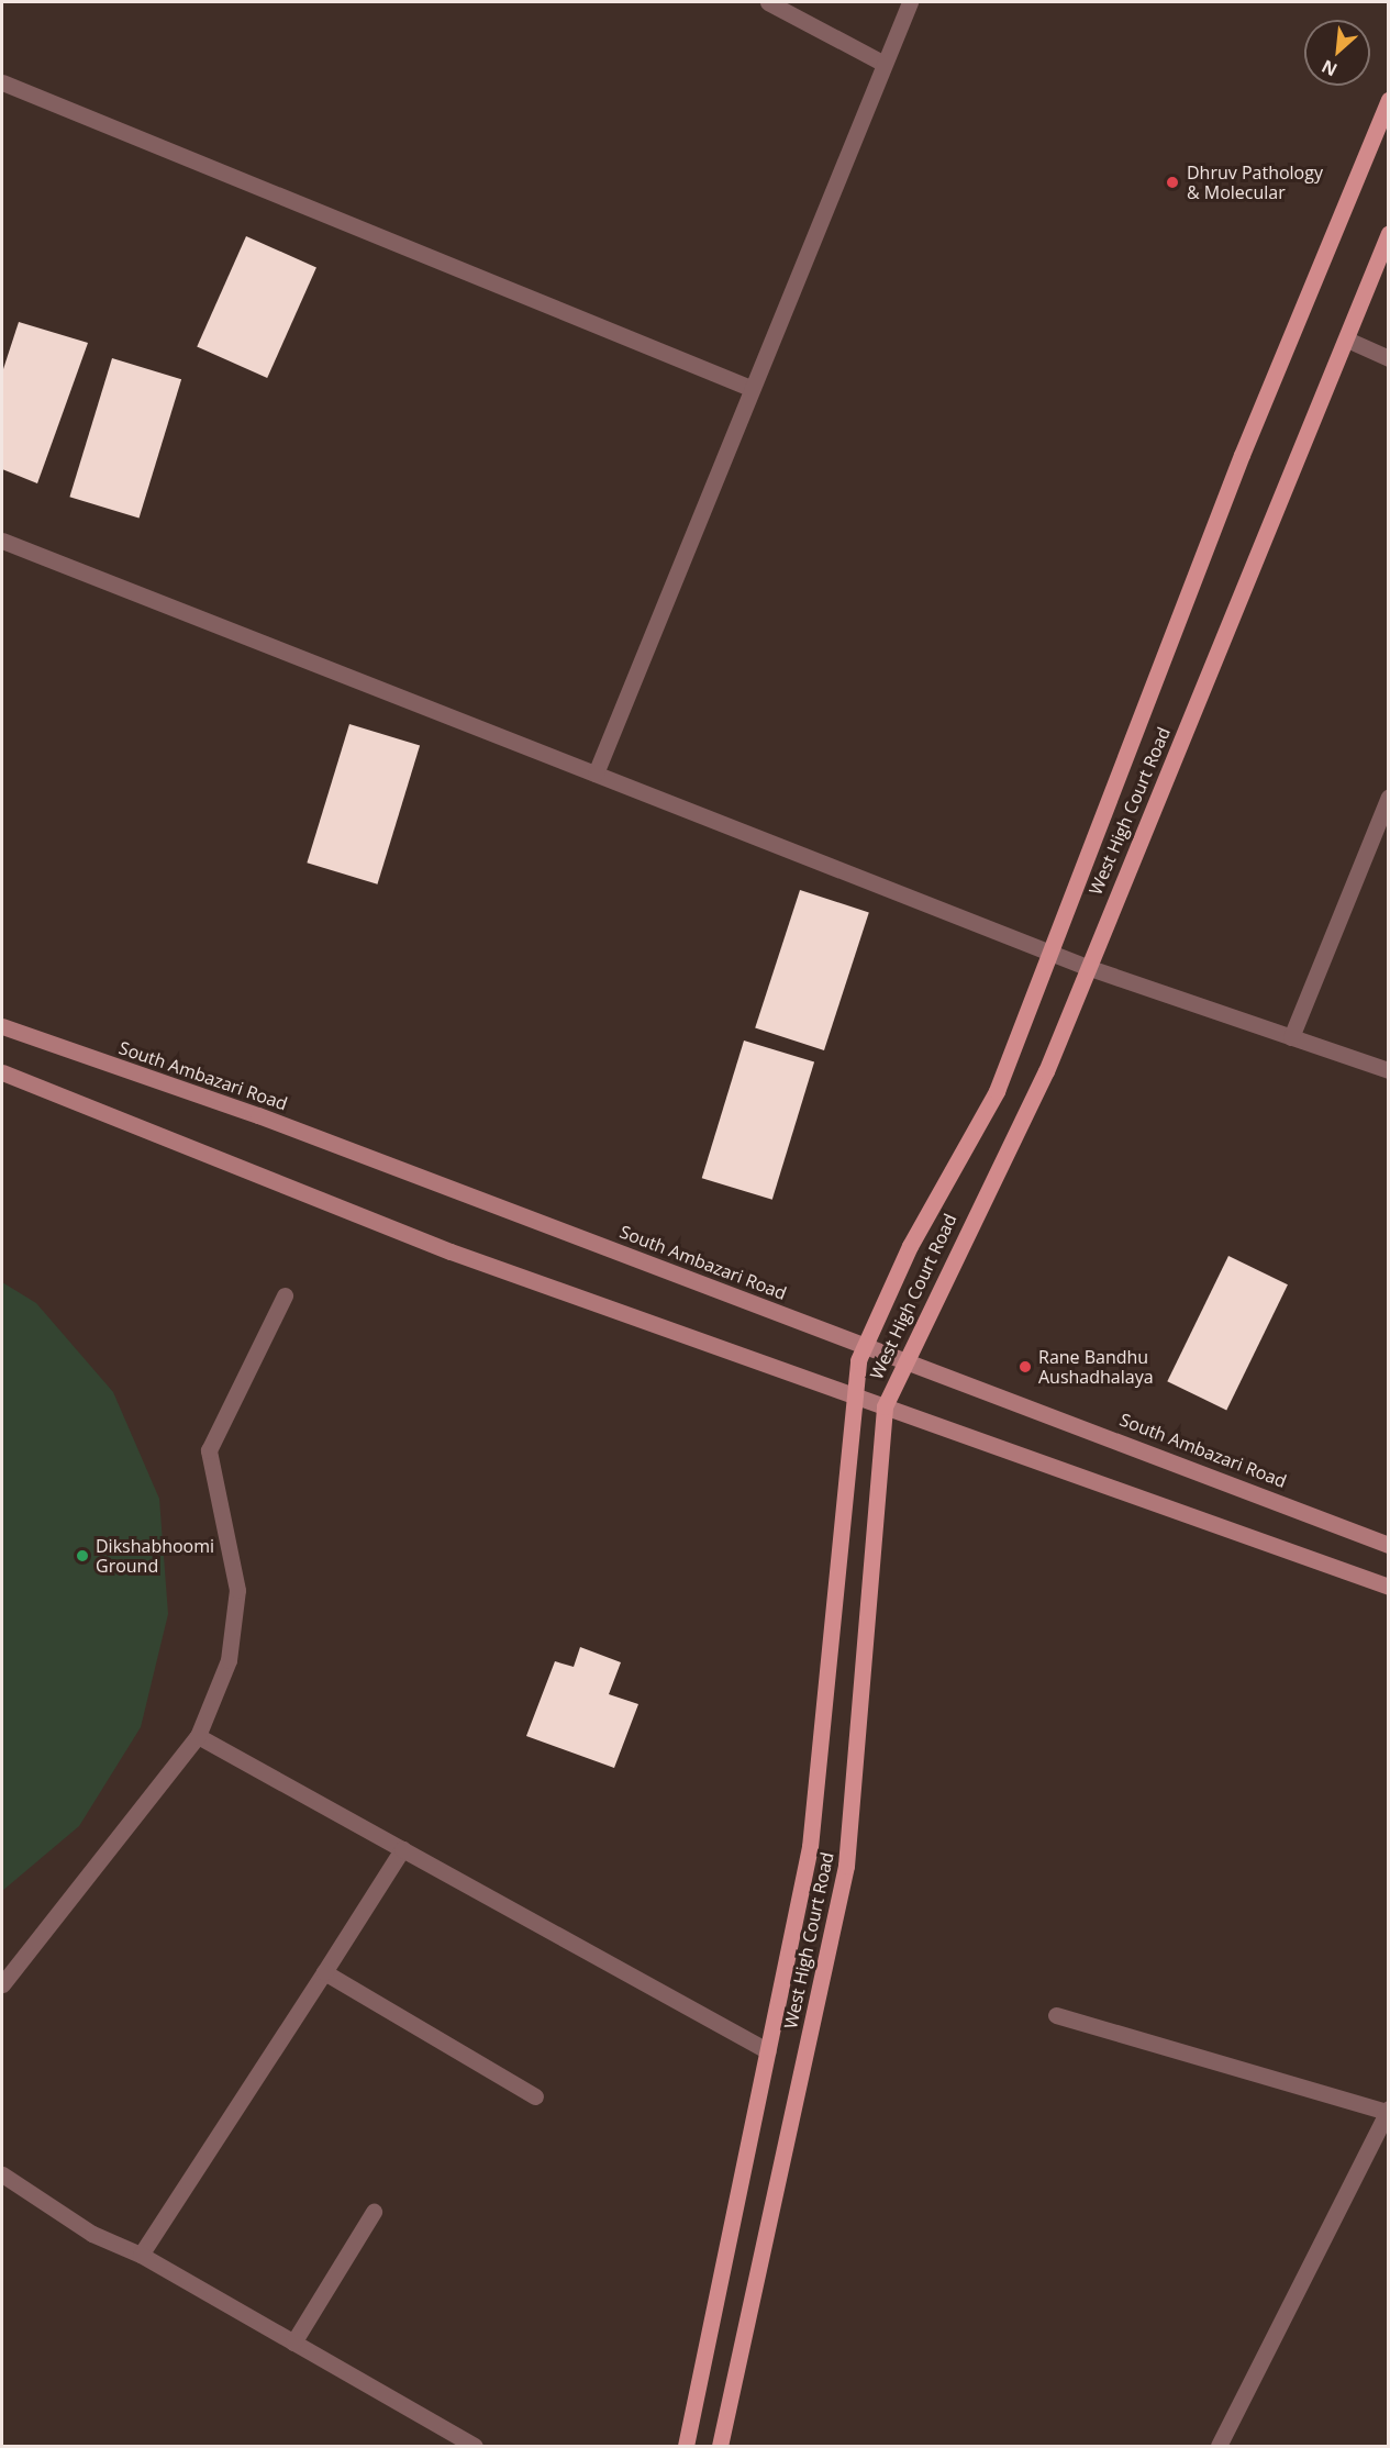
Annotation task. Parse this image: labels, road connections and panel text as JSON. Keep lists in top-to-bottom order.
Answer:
{
  "streets": {
    "main road": ["West High Court Road", "South Ambazari Road"]
  },
  "crossings": [
    ["West High Court Road", "South Ambazari Road"]
  ],
  "places": ["Dhruv Pathology & Molecular", "Rane Bandhu Aushadhalaya", "Dikshabhoomi Ground"],
  "north": "bottom left"
}
